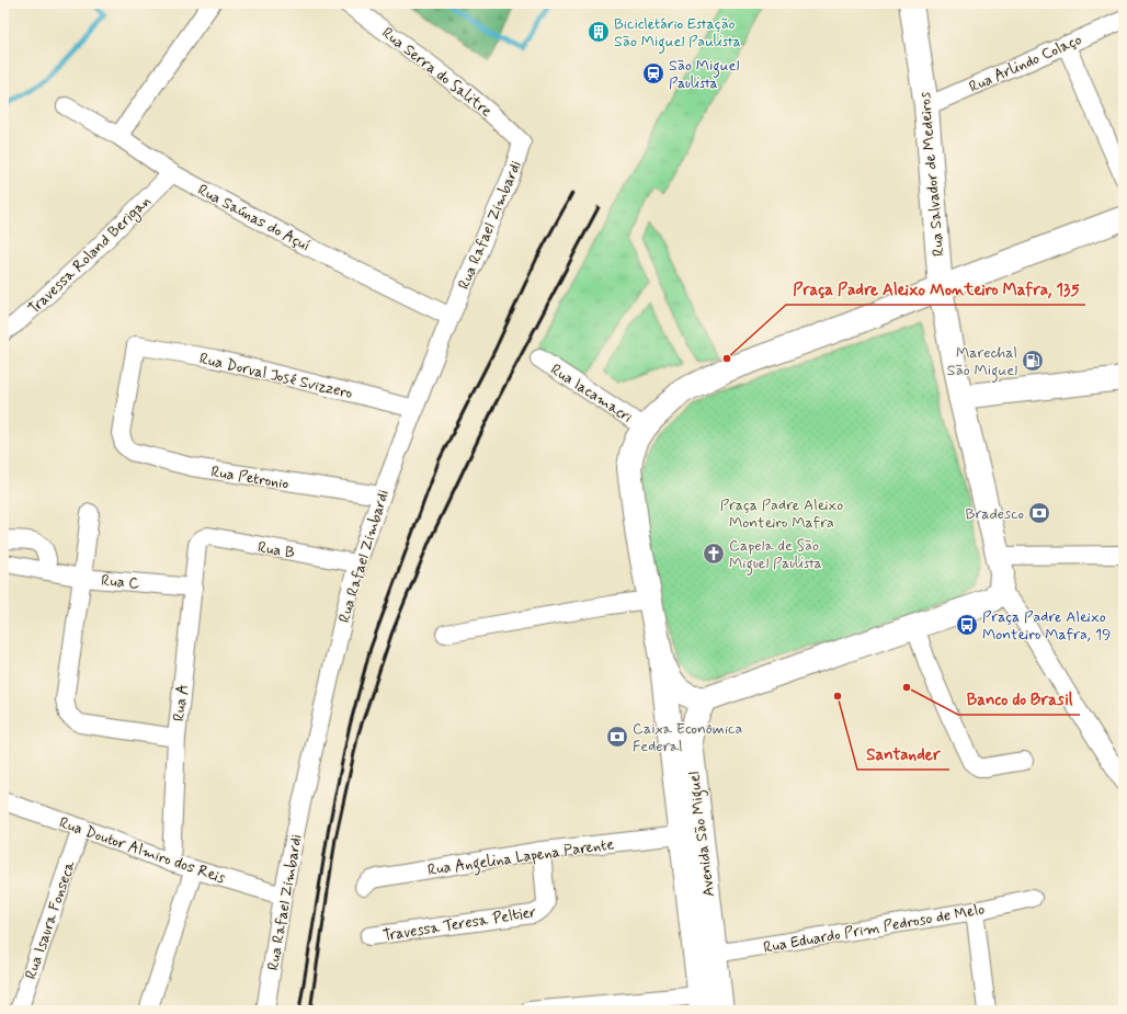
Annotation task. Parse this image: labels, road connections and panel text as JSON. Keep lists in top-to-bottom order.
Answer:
{
  "streets": {
    "main road": ["Rua Salvador de Medeiros", "Avenida São Miguel"],
    "street": [
      "Rua Arlindo Colaço",
      "Rua Serra do Salitre",
      "Rua Saúnas do Açuí",
      "Rua Rafael Zimbardi",
      "Travessa Roland Berigan",
      "Rua Dorval José Svizzero",
      "Rua Iacamacri",
      "Rua Petronio",
      "Rua B",
      "Rua C",
      "Rua A",
      "Rua Doutor Almiro dos Reis",
      "Rua Angelina Lapena Parente",
      "Rua Isaura Fonseca",
      "Travessa Teresa Peltier",
      "Rua Eduardo Prim Pedroso de Melo"
    ]
  },
  "crossings": [
    ["Rua Arlindo Colaço", "Rua Salvador de Medeiros"],
    ["Rua Serra do Salitre", "Rua Rafael Zimbardi"],
    ["Rua Salvador de Medeiros", "Avenida São Miguel"],
    ["Rua Saúnas do Açuí", "Rua Rafael Zimbardi"],
    ["Rua Saúnas do Açuí", "Travessa Roland Berigan"],
    ["Rua Rafael Zimbardi", "Rua Dorval José Svizzero"],
    ["Rua Rafael Zimbardi", "Rua Petronio"],
    ["Rua Rafael Zimbardi", "Rua B"],
    ["Rua Rafael Zimbardi", "Rua Doutor Almiro dos Reis"],
    ["Rua Dorval José Svizzero", "Rua Petronio"],
    ["Rua Iacamacri", "Avenida São Miguel"],
    ["Rua B", "Rua A"],
    ["Rua C", "Rua A"],
    ["Rua A", "Rua Doutor Almiro dos Reis"],
    ["Avenida São Miguel", "Rua Angelina Lapena Parente"],
    ["Avenida São Miguel", "Rua Eduardo Prim Pedroso de Melo"],
    ["Rua Doutor Almiro dos Reis", "Rua Isaura Fonseca"],
    ["Rua Angelina Lapena Parente", "Travessa Teresa Peltier"]
  ],
  "parks": ["Praça Padre Aleixo Monteiro Mafra"],
  "places": {
    "building": ["Bicicletário Estação São Miguel Paulista"],
    "station": ["São Miguel Paulista"],
    "other": ["Praça Padre Aleixo Monteiro Mafra, 135", "Banco do Brasil", "Santander"],
    "fuel station": ["Marechal São Miguel"],
    "bank": ["Bradesco", "Caixa Econômica Federal"],
    "church": ["Capela de São Miguel Paulista"],
    "bus stop": ["Praça Padre Aleixo Monteiro Mafra, 19"]
  }
}
